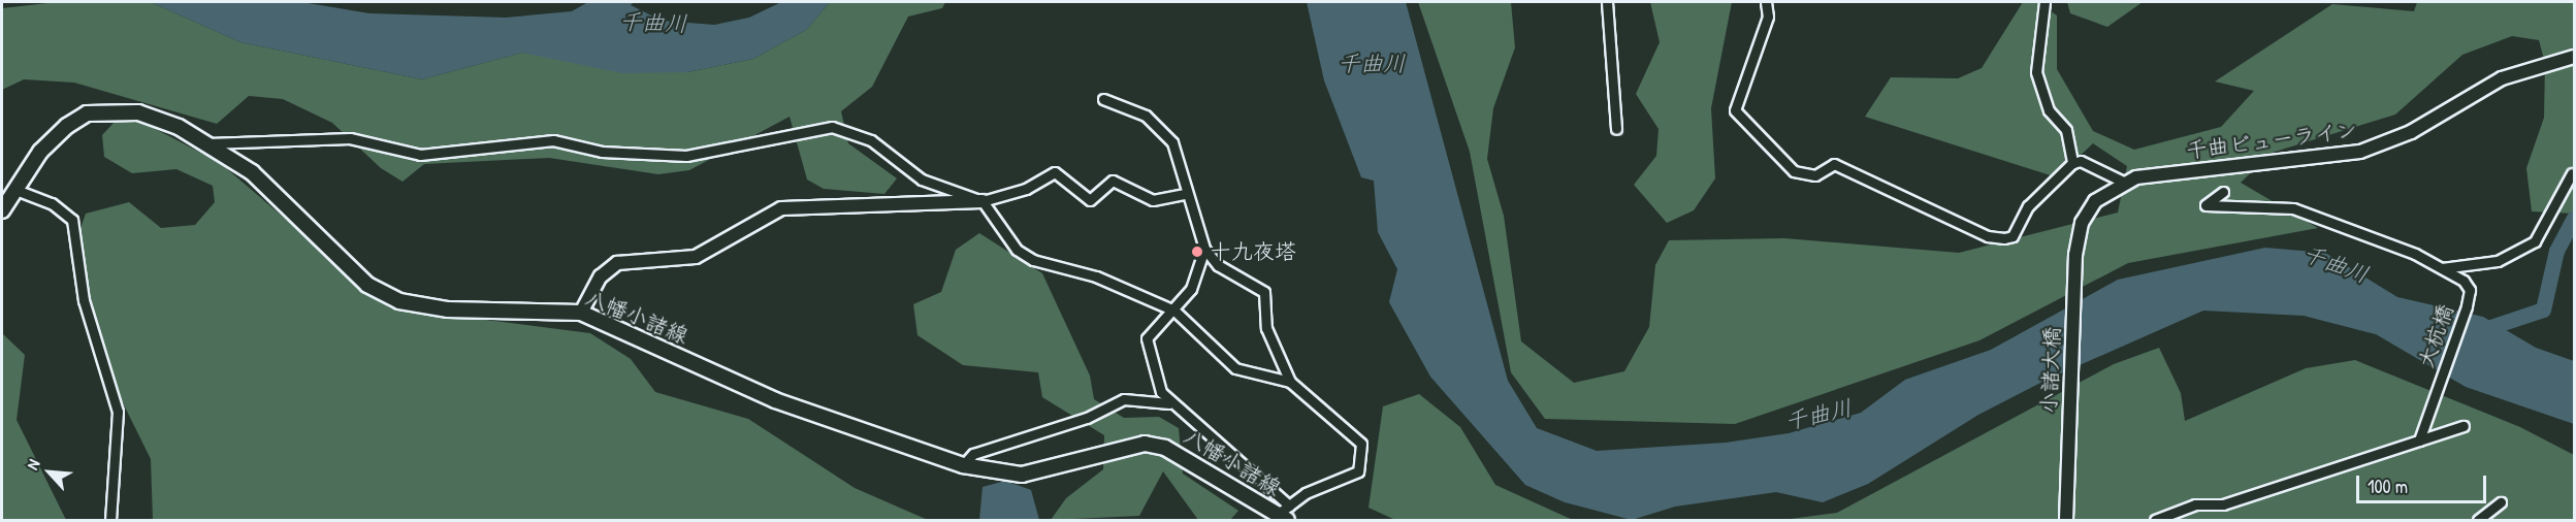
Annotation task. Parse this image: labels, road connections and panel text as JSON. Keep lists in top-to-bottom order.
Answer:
{
  "streets": {
    "main road": ["八幡小諸線"],
    "street": ["千曲ビューライン", "大杭橋", "小諸大橋"]
  },
  "crossings": [
    ["千曲ビューライン", "小諸大橋"]
  ],
  "water": ["千曲川"],
  "places": ["十九夜塔"],
  "scale_bar": "100 m",
  "north": "top left"
}
